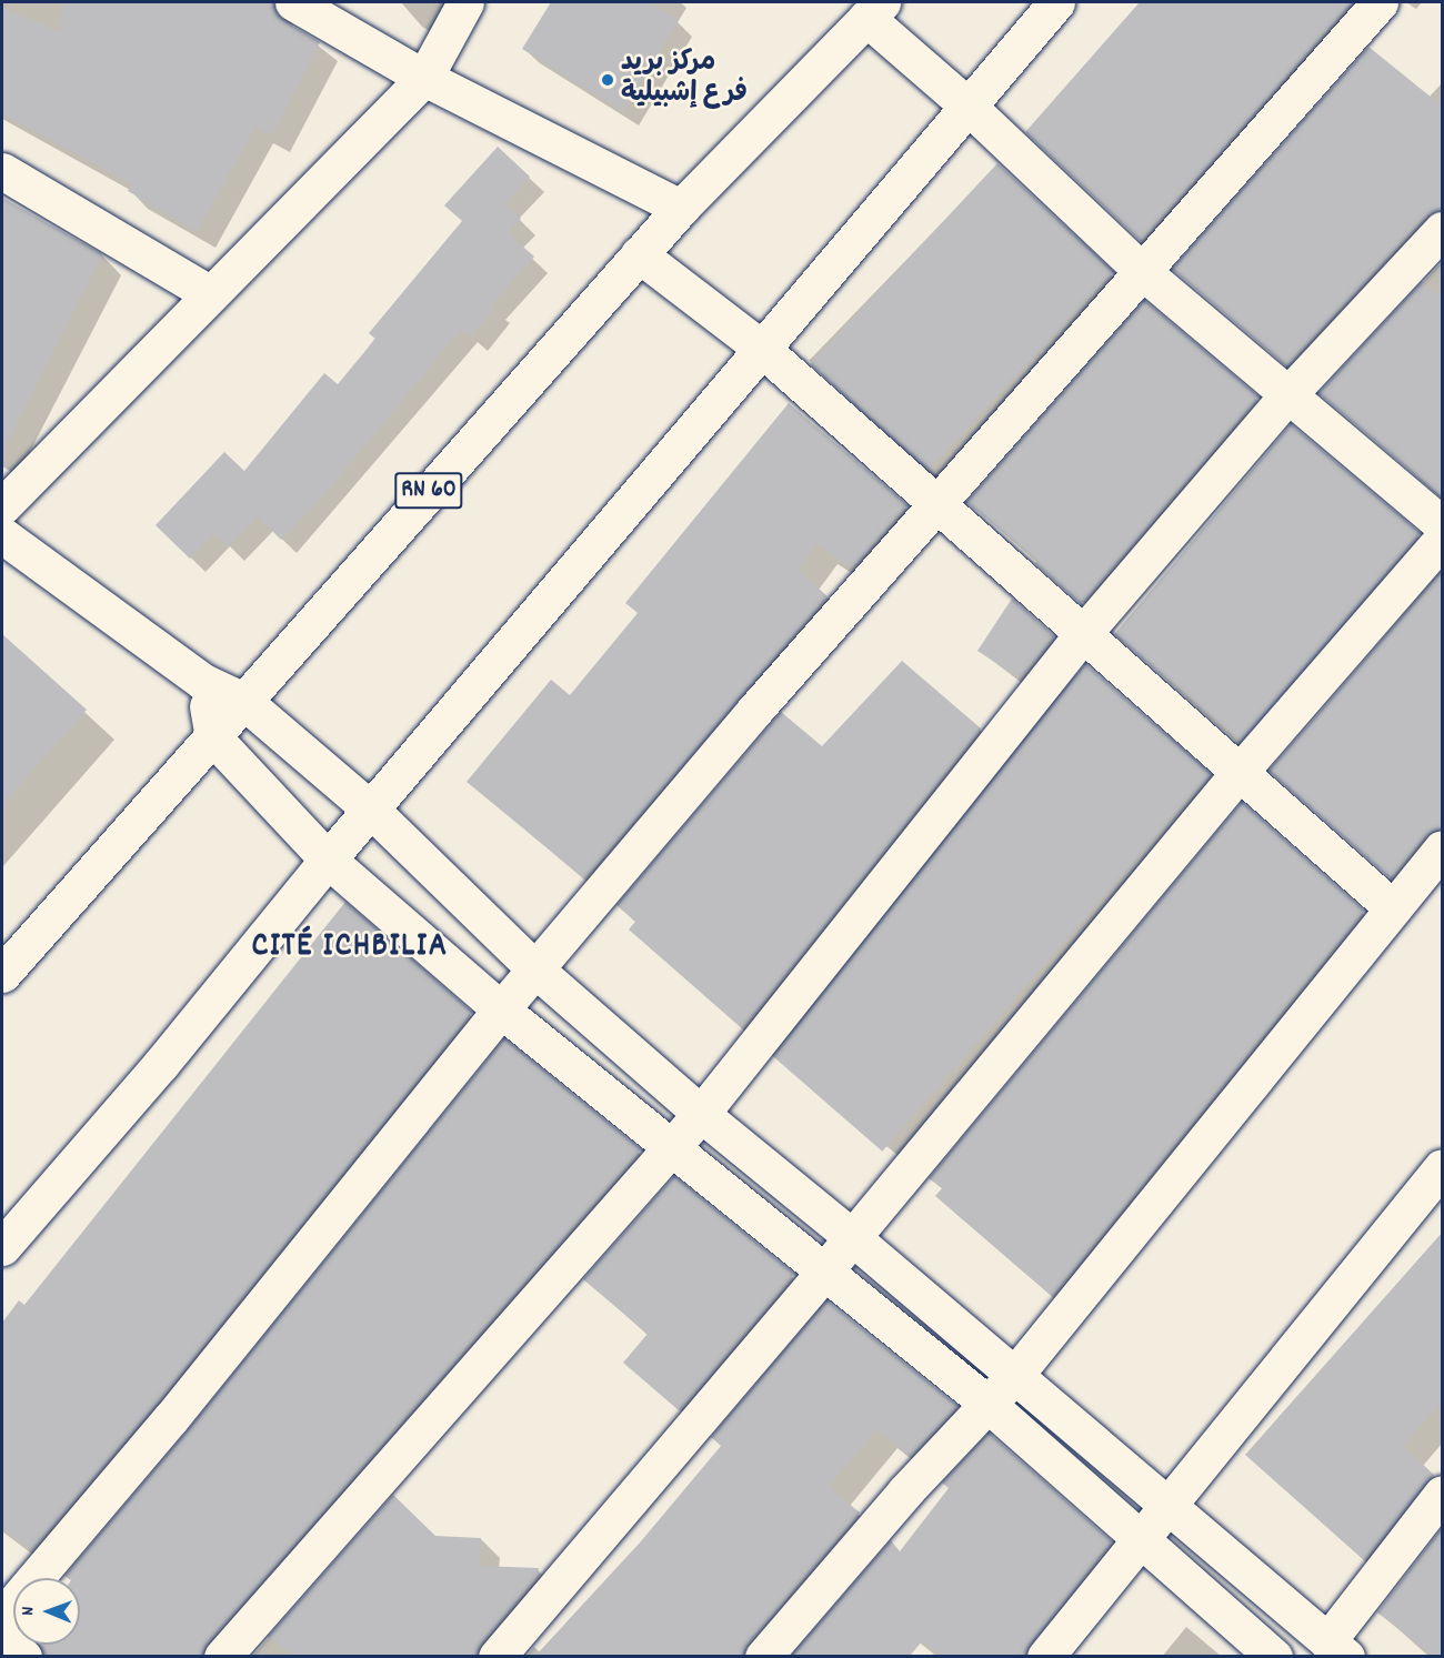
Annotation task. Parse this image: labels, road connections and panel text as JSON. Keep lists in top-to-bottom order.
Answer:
{
  "streets": {
    "street": ["RN 60"]
  },
  "districts": ["CITÉ ICHBILIA"],
  "places": ["مركز بريد فرع إشبيلية"],
  "north": "left"
}
